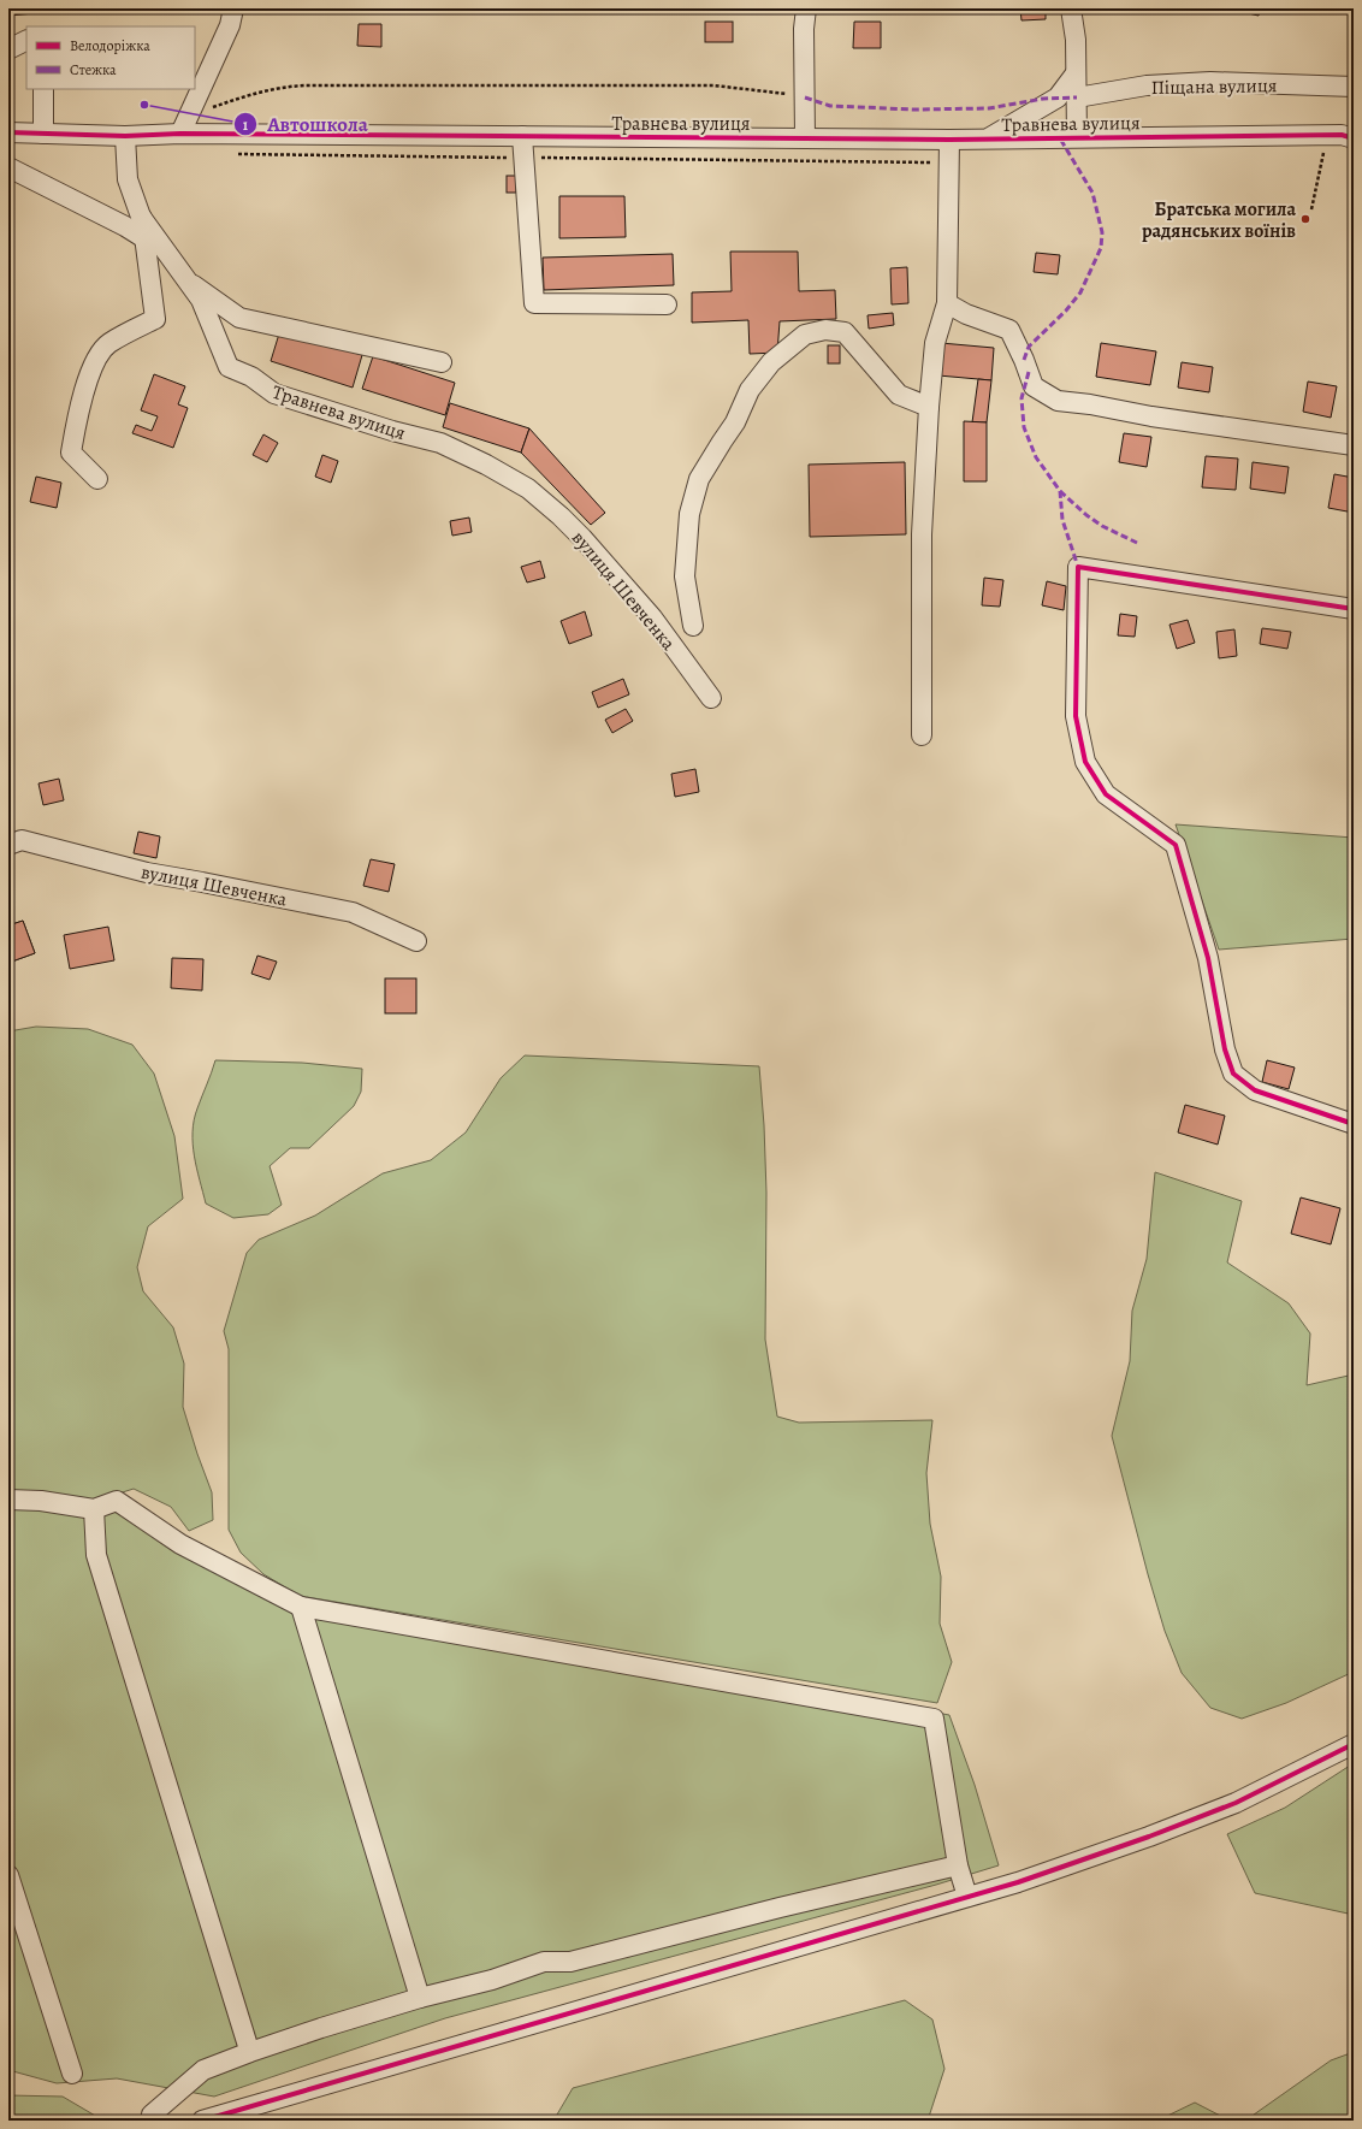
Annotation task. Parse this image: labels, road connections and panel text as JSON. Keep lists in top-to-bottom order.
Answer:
{
  "streets": {
    "street": ["Піщана вулиця", "Травнева вулиця", "вулиця Шевченка"]
  },
  "crossings": [
    ["Травнева вулиця", "вулиця Шевченка"]
  ],
  "places": ["Автошкола", "Братська могила радянських воїнів"],
  "legend": ["Велодоріжка", "Стежка"]
}
